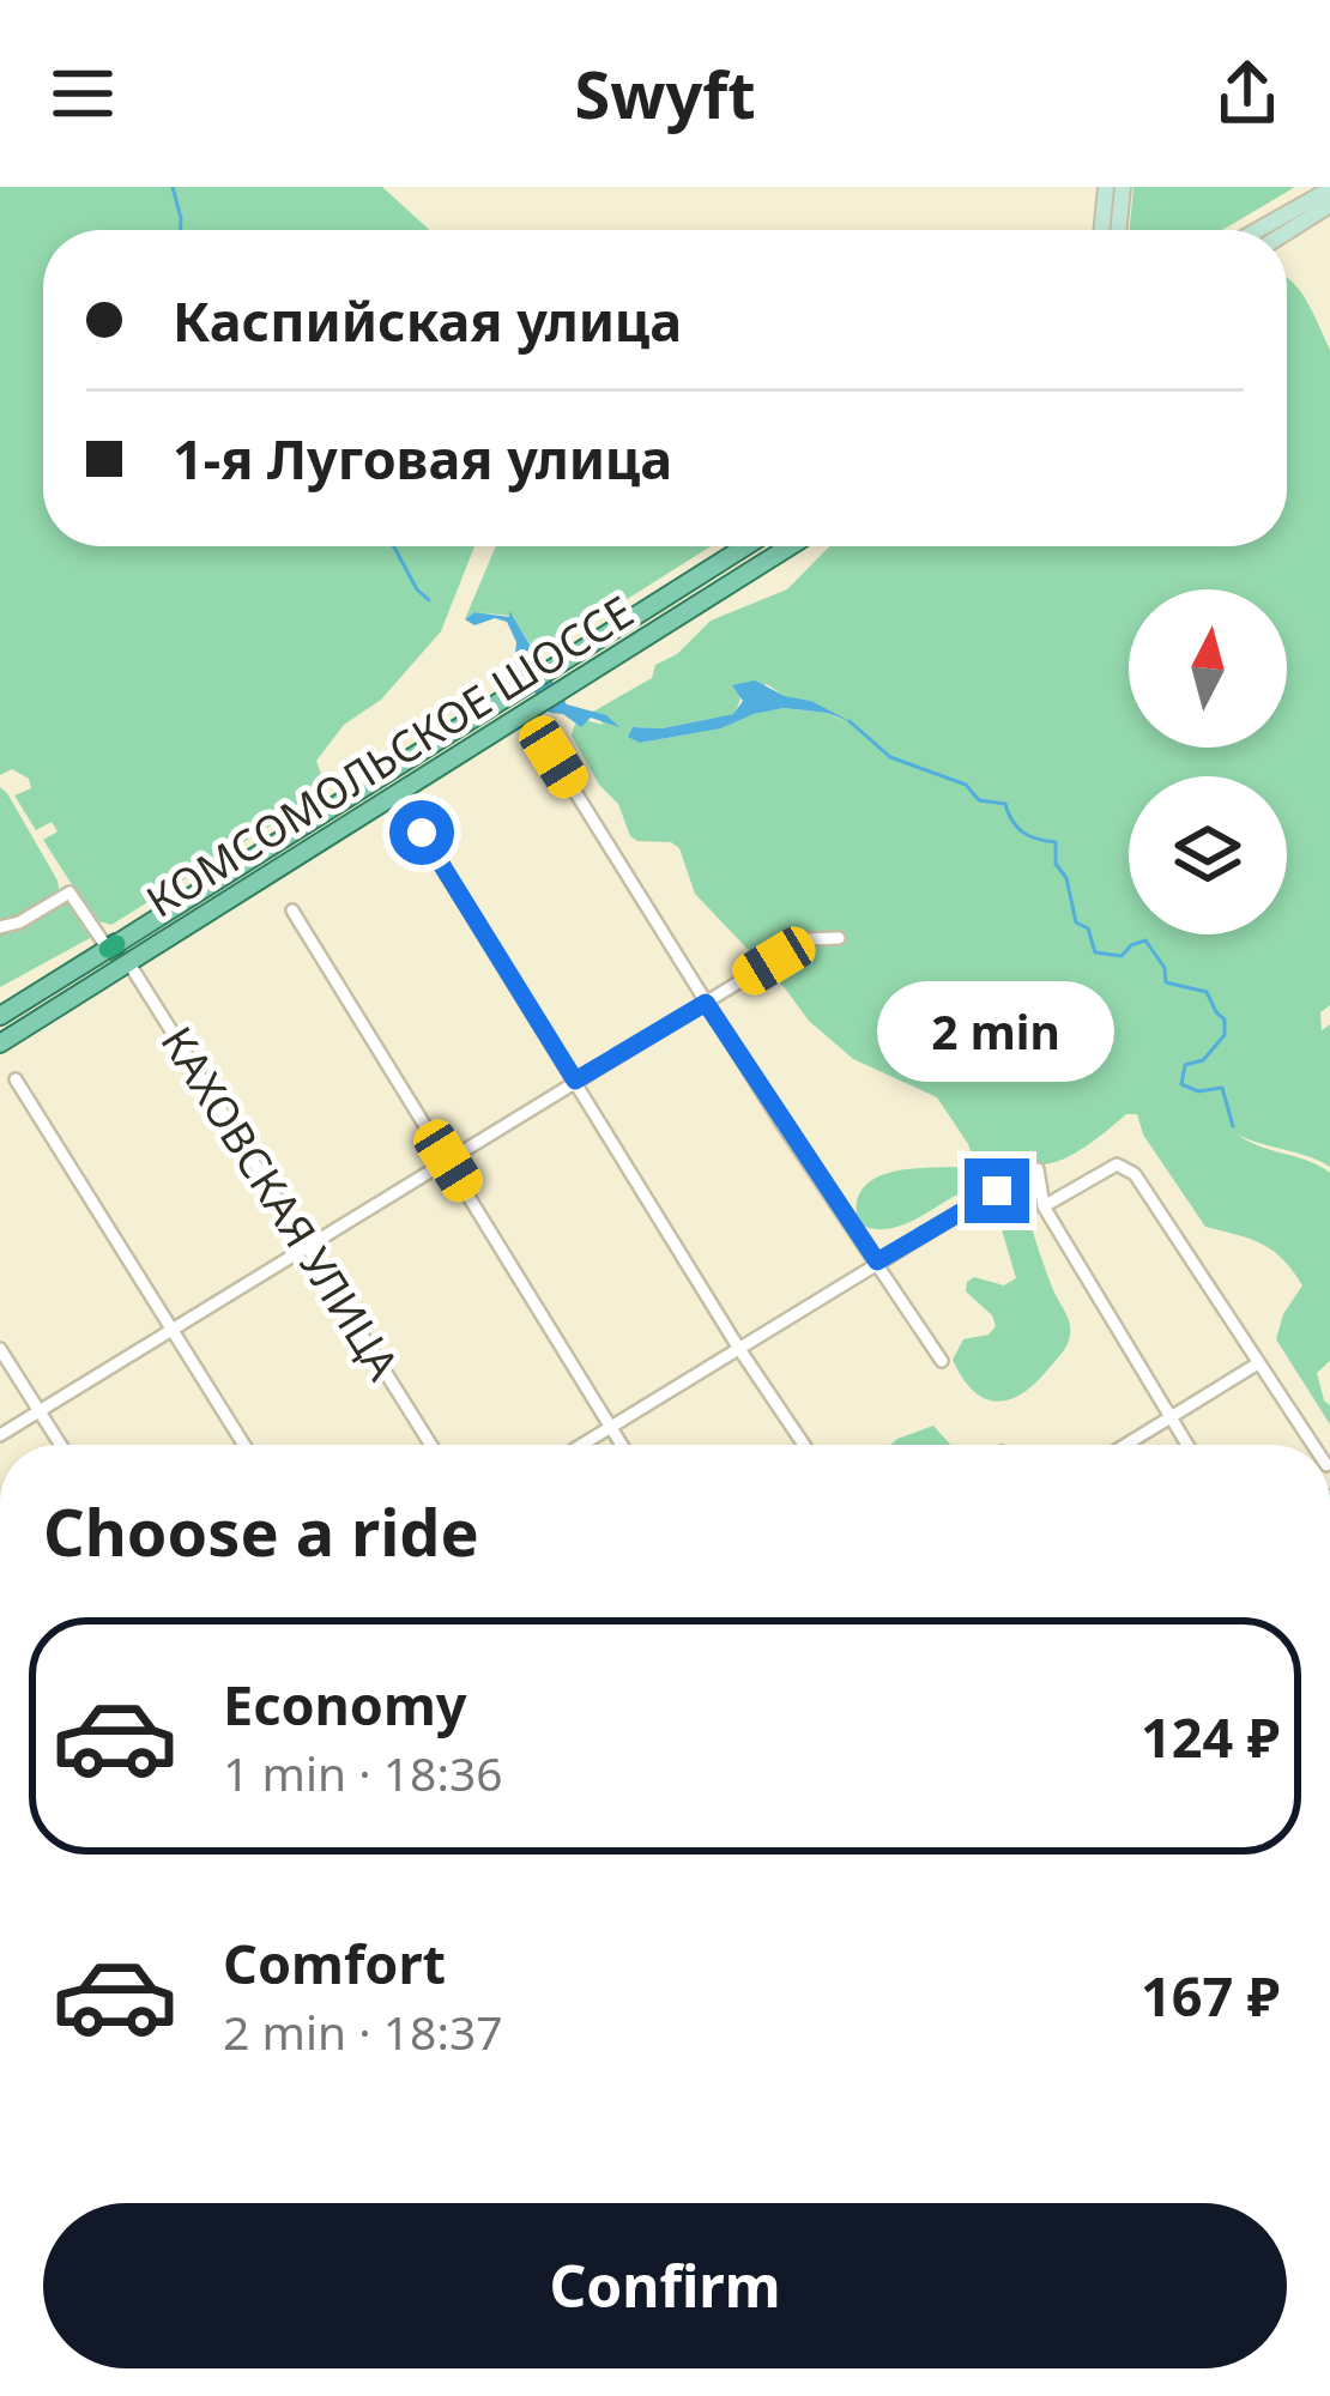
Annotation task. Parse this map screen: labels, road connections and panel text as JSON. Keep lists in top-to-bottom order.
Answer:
{
  "streets": {
    "main road": ["КОМСОМОЛЬСКОЕ ШОССЕ"],
    "street": ["КАХОВСКАЯ УЛИЦА"]
  },
  "crossings": [
    ["КОМСОМОЛЬСКОЕ ШОССЕ", "КАХОВСКАЯ УЛИЦА"]
  ],
  "north": "top",
  "page": {
    "header": "Swyft",
    "banner": ["Каспийская улица", "1-я Луговая улица"],
    "bubble": "2 min",
    "heading": "Choose a ride",
    "list": [
      {
        "name": "Economy",
        "note": "1 min · 18:36",
        "value": "124 ₽"
      },
      {
        "name": "Comfort",
        "note": "2 min · 18:37",
        "value": "167 ₽"
      }
    ],
    "buttons": "Confirm"
  }
}
